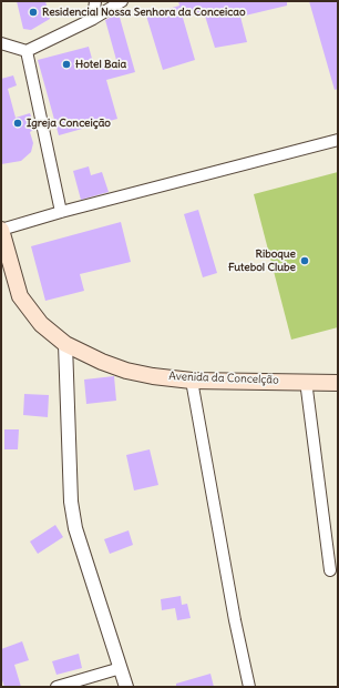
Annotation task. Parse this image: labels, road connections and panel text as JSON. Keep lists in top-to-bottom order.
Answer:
{
  "streets": {
    "main road": ["Avenida da Concelção"]
  },
  "places": [
    "Residencial Nossa Senhora da Conceicao",
    "Hotel Baia",
    "Igreja Conceição",
    "Riboque Futebol Clube"
  ]
}
